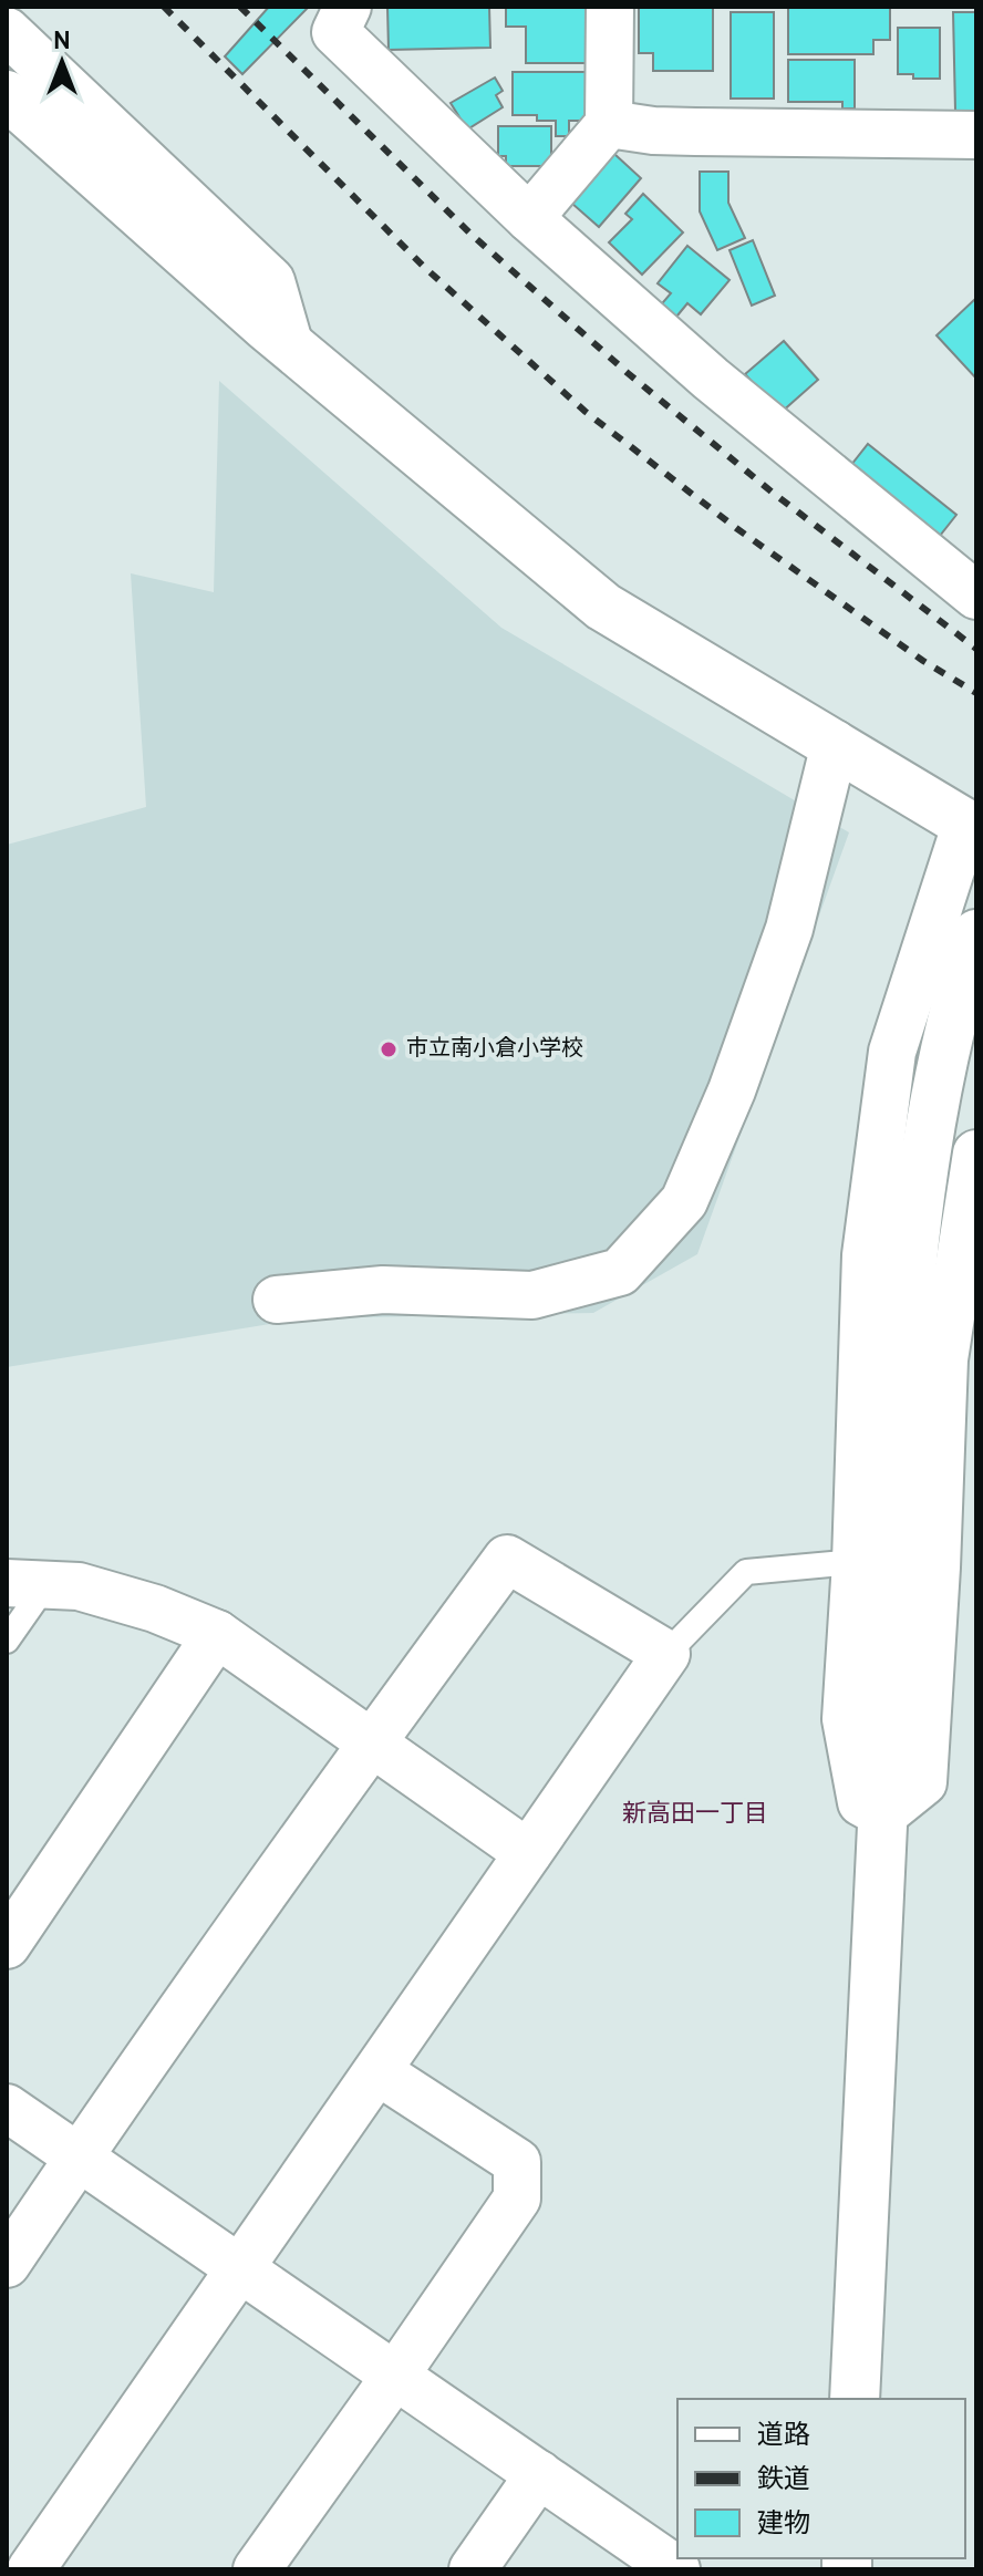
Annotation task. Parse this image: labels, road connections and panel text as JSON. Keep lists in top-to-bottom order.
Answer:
{
  "districts": ["新高田一丁目"],
  "places": ["市立南小倉小学校"],
  "legend": ["道路", "鉄道", "建物"],
  "north": "top"
}
